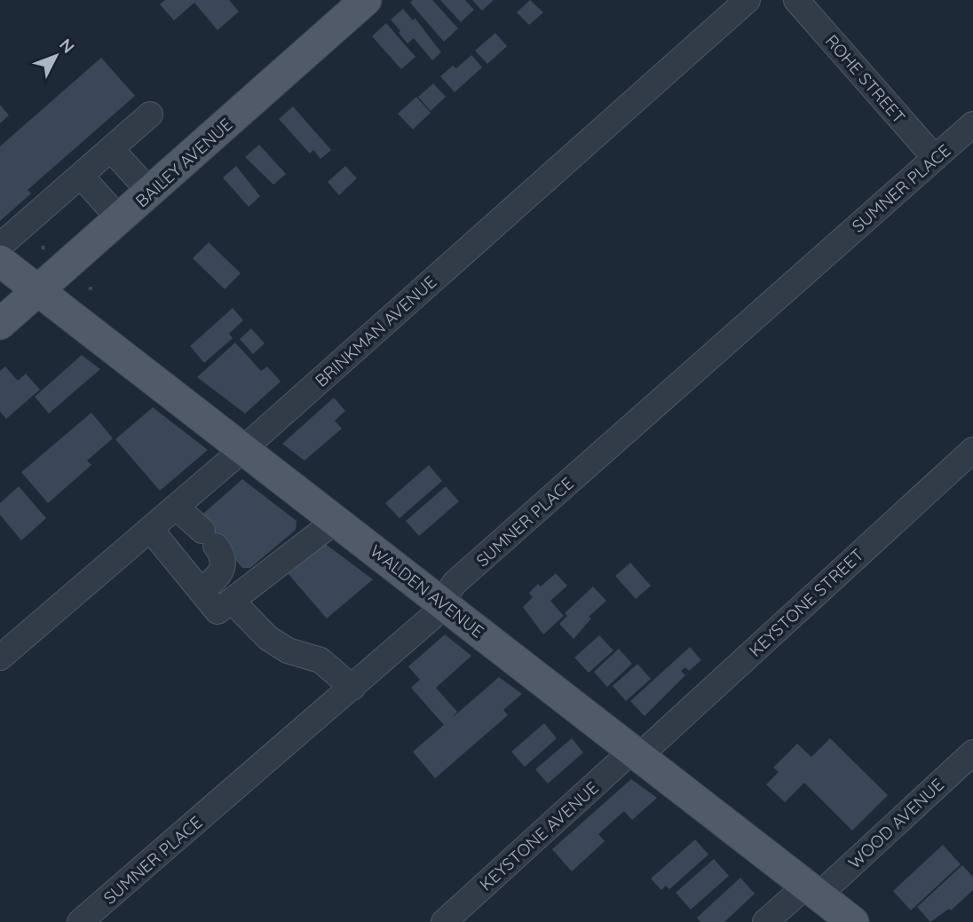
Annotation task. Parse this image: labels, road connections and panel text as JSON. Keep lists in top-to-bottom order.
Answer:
{
  "streets": {
    "main road": ["BAILEY AVENUE", "WALDEN AVENUE"],
    "street": [
      "ROHE STREET",
      "SUMNER PLACE",
      "BRINKMAN AVENUE",
      "KEYSTONE STREET",
      "WOOD AVENUE",
      "KEYSTONE AVENUE"
    ]
  },
  "crossings": [
    ["ROHE STREET", "SUMNER PLACE"],
    ["BAILEY AVENUE", "WALDEN AVENUE"],
    ["SUMNER PLACE", "WALDEN AVENUE"],
    ["BRINKMAN AVENUE", "WALDEN AVENUE"],
    ["WALDEN AVENUE", "KEYSTONE STREET"],
    ["WALDEN AVENUE", "WOOD AVENUE"],
    ["WALDEN AVENUE", "KEYSTONE AVENUE"],
    ["KEYSTONE STREET", "KEYSTONE AVENUE"]
  ],
  "north": "top right"
}
